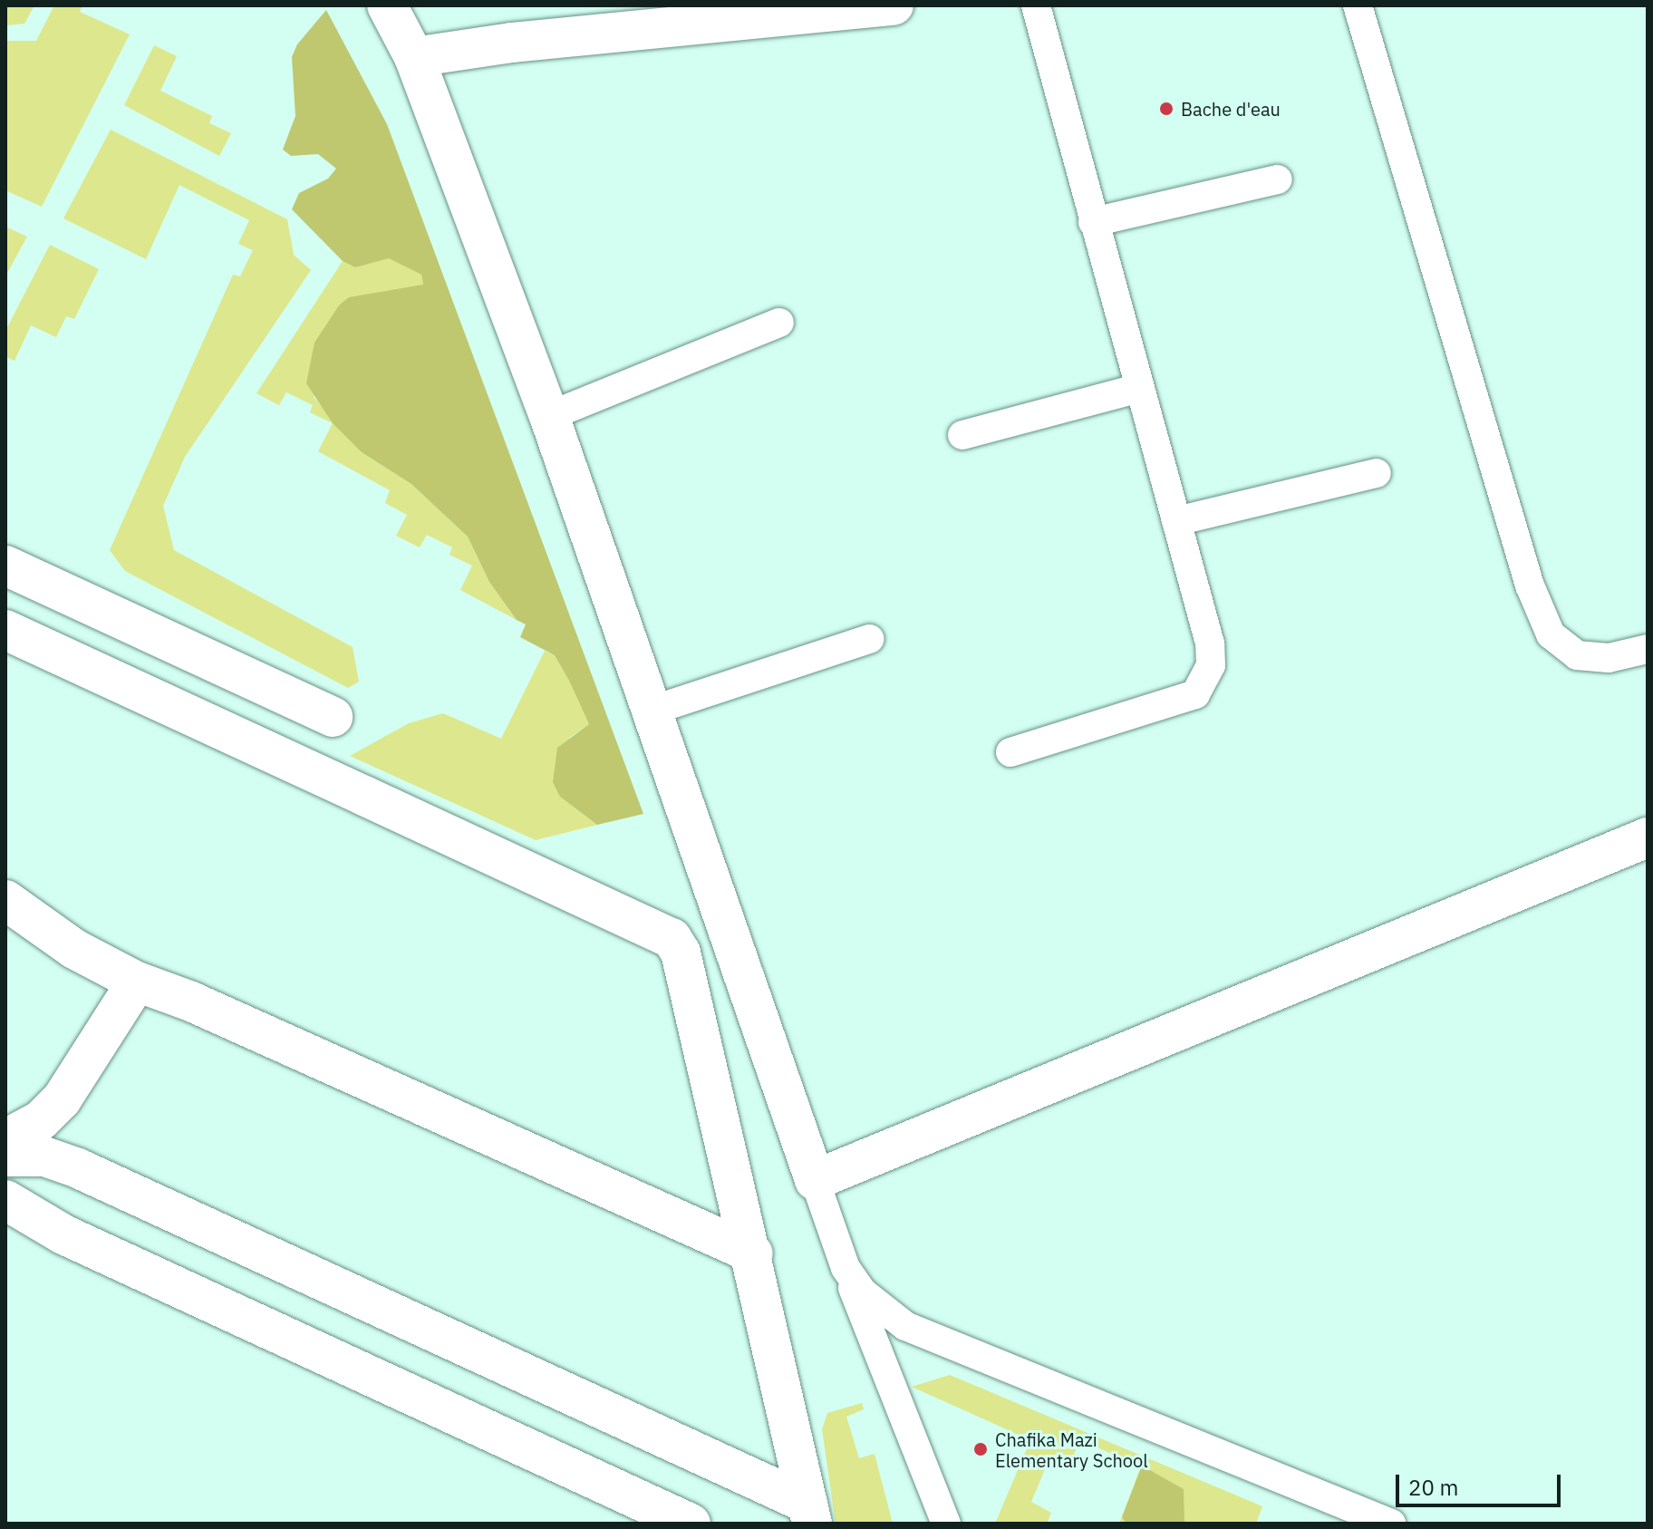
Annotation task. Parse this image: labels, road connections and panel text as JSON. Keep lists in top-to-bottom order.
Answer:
{
  "places": ["Bache d'eau", "Chafika Mazi Elementary School"],
  "scale_bar": "20 m"
}
